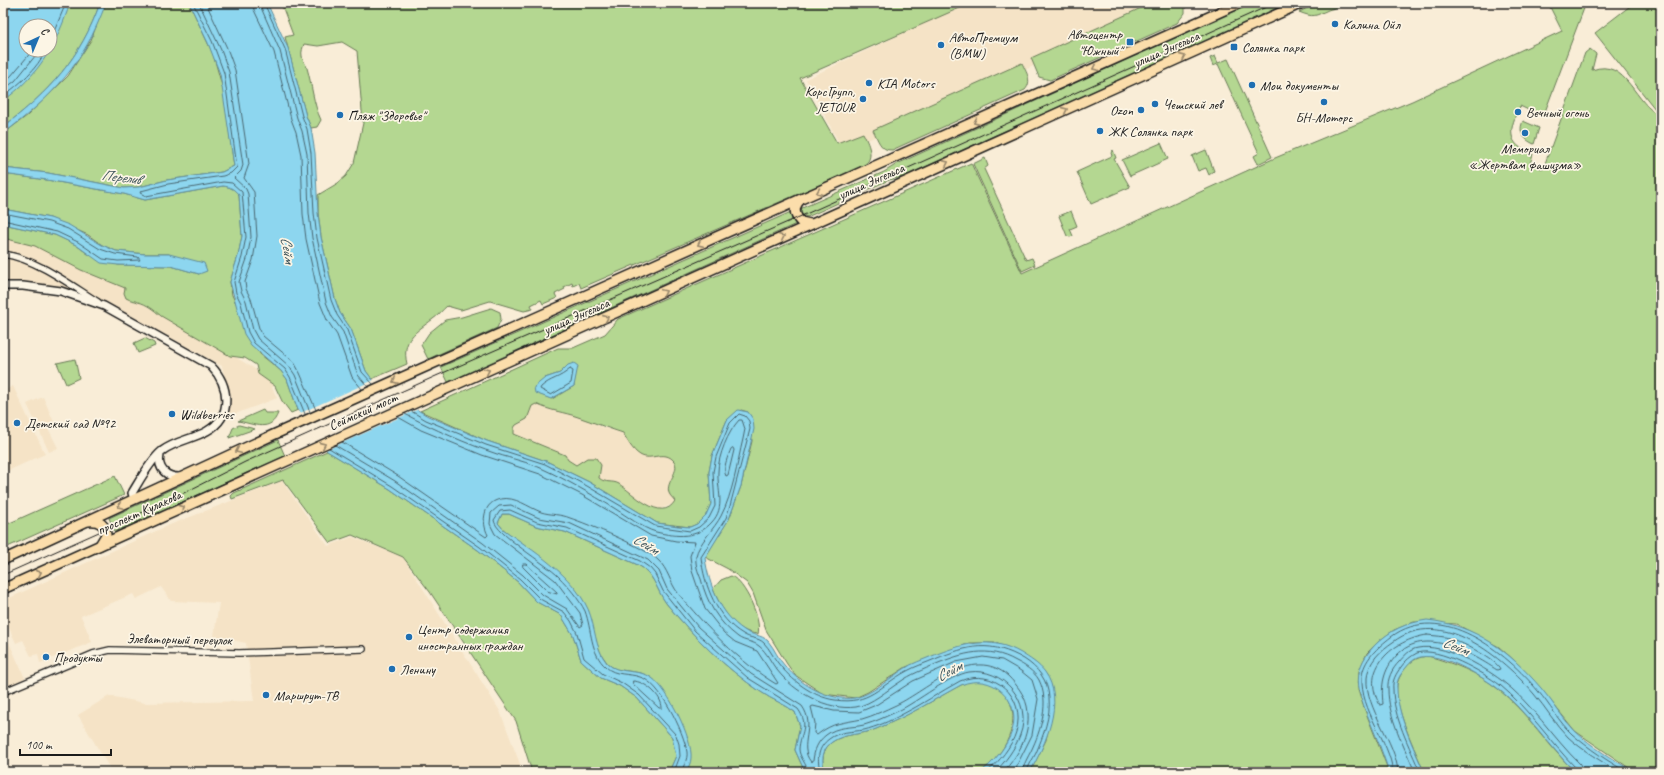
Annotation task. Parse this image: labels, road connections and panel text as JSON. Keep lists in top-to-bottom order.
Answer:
{
  "streets": {
    "main road": ["улица Энгельса", "Сеймский мост", "проспект Кулакова"],
    "street": ["Элеваторный переулок"]
  },
  "crossings": [
    ["улица Энгельса", "Сеймский мост"],
    ["Сеймский мост", "проспект Кулакова"]
  ],
  "water": ["Перелив", "Сейм"],
  "places": {
    "other": [
      "Калина Ойл",
      "АвтоПремиум (BMW)",
      "KIA Motors",
      "Мои документы",
      "КорсГрупп, JETOUR",
      "БН-Моторс",
      "Чешский лев",
      "Ozon",
      "Вечный огонь",
      "Пляж \"Здоровье\"",
      "ЖК Солянка парк",
      "Мемориал «Жертвам фашизма»",
      "Wildberries",
      "Детский сад №92",
      "Центр содержания иностранных граждан",
      "Продукты",
      "Ленину",
      "Маршрут-ТВ"
    ],
    "transit": ["Автоцентр \"Южный\"", "Солянка парк"]
  },
  "scale_bar": "100 m",
  "north": "top right"
}
